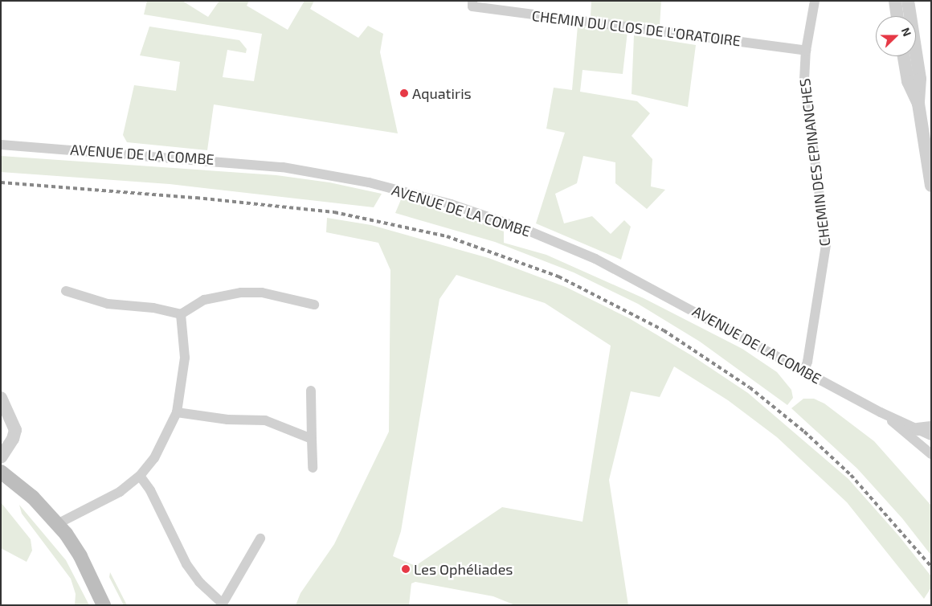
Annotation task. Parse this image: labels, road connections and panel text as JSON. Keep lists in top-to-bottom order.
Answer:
{
  "streets": {
    "street": ["CHEMIN DU CLOS DE L'ORATOIRE", "AVENUE DE LA COMBE", "CHEMIN DES EPINANCHES"]
  },
  "crossings": [
    ["CHEMIN DU CLOS DE L'ORATOIRE", "CHEMIN DES EPINANCHES"],
    ["AVENUE DE LA COMBE", "CHEMIN DES EPINANCHES"]
  ],
  "places": ["Aquatiris", "Les Ophéliades"],
  "north": "right"
}
